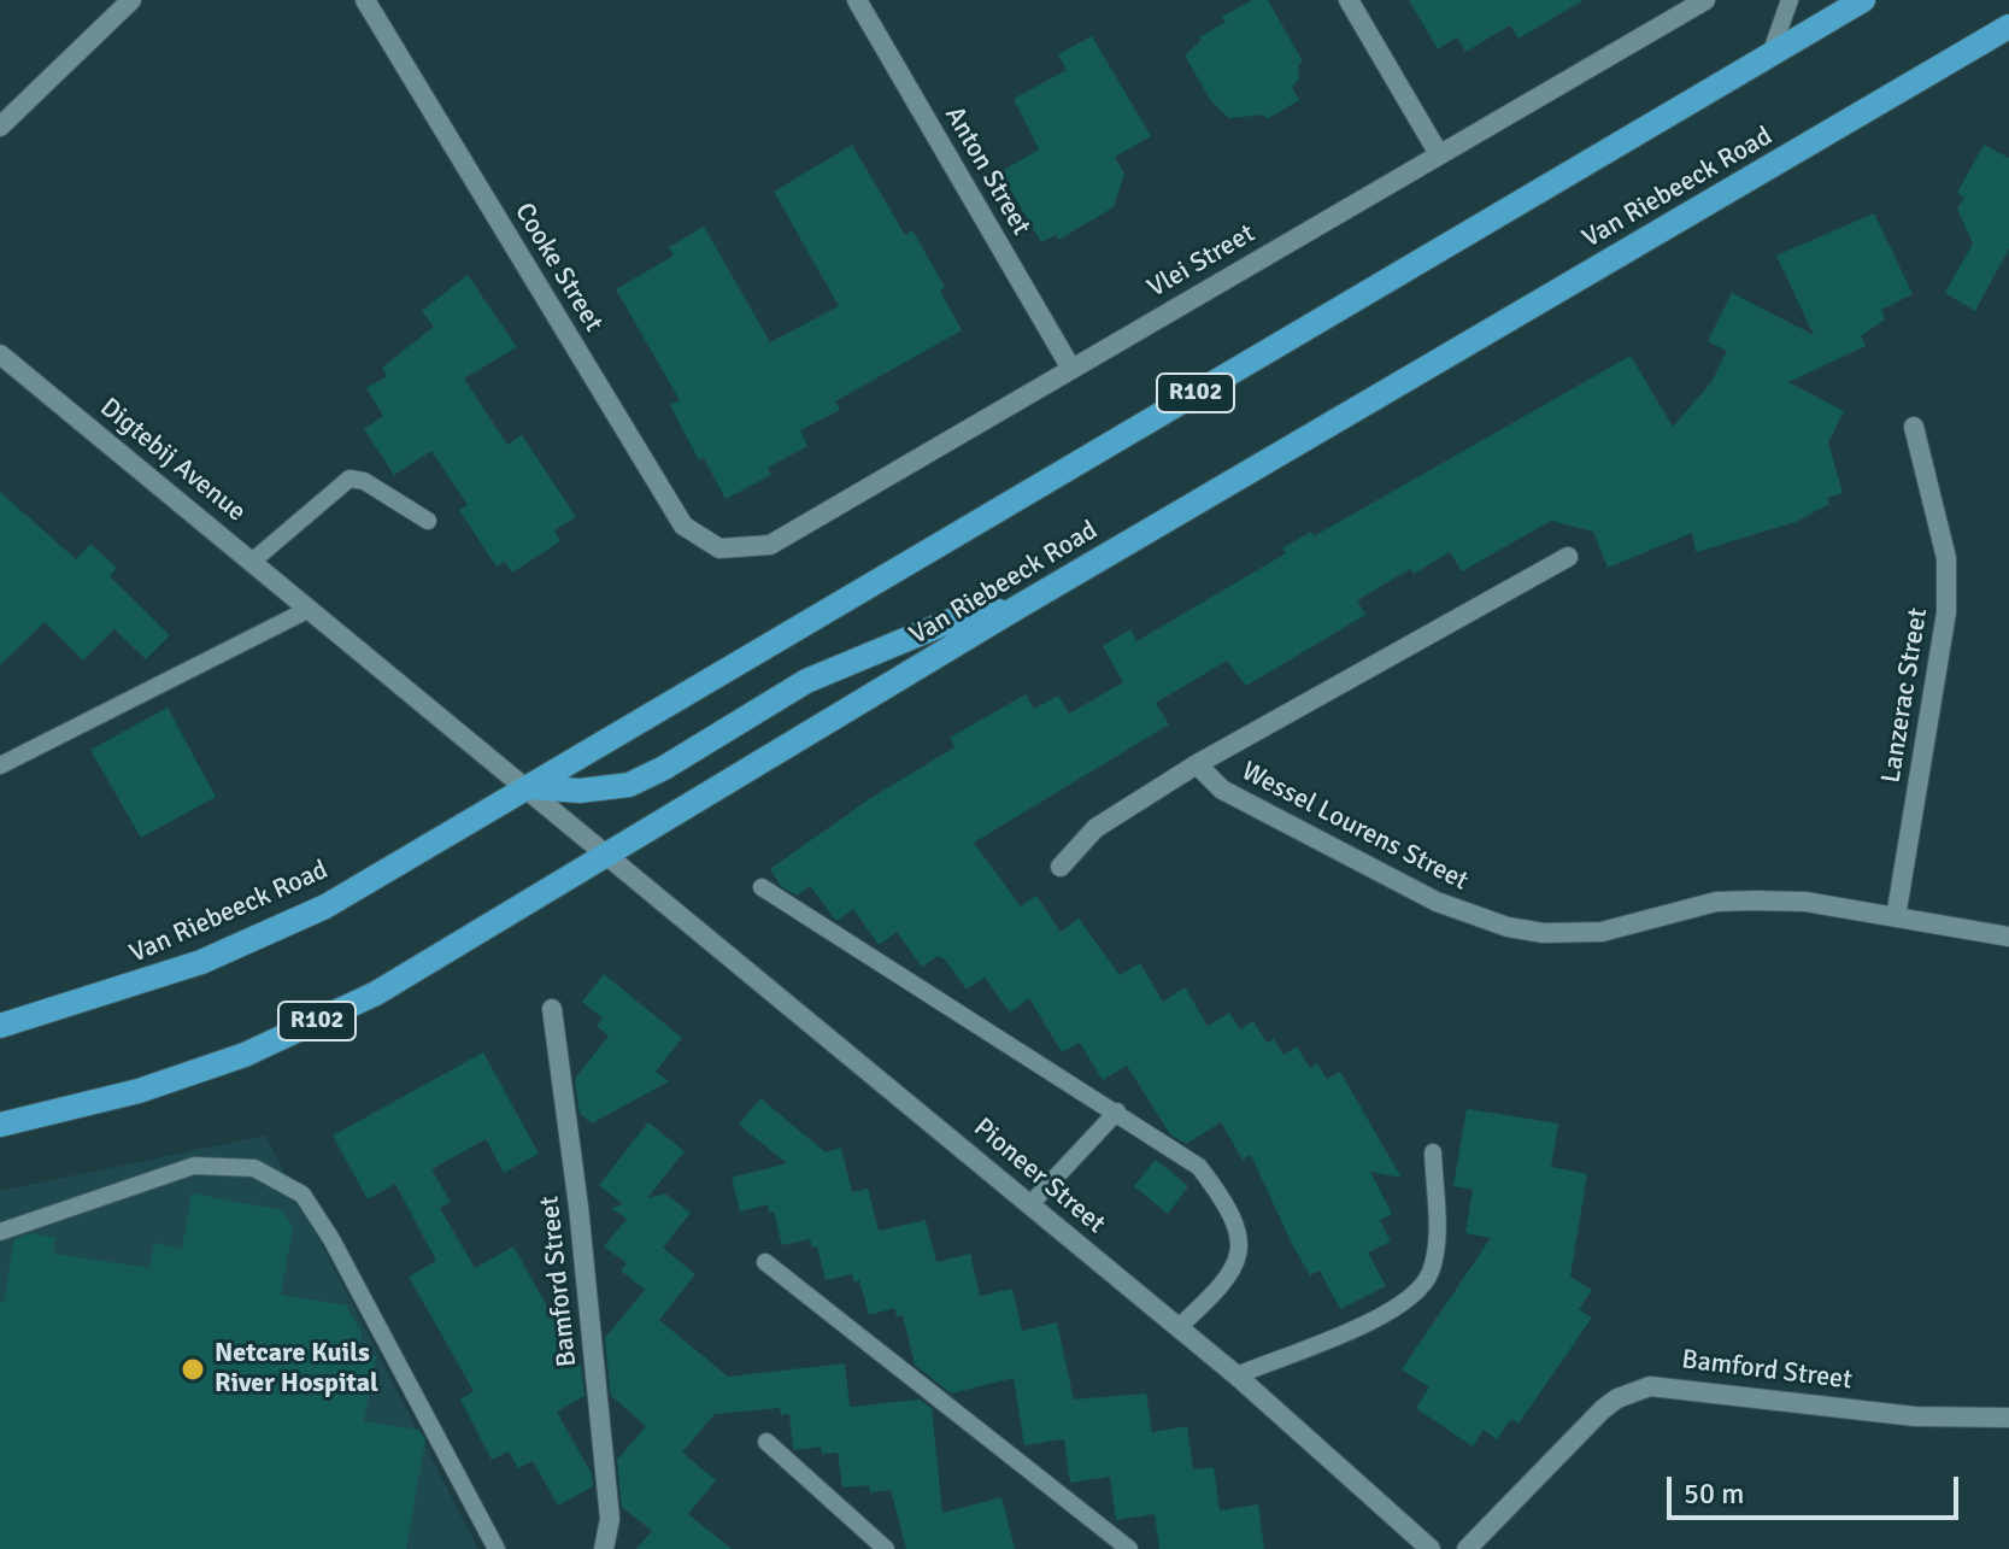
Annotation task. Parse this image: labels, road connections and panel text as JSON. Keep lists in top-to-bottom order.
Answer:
{
  "streets": {
    "main road": ["Van Riebeeck Road", "R102"],
    "street": [
      "Anton Street",
      "Vlei Street",
      "Cooke Street",
      "Digtebij Avenue",
      "Lanzerac Street",
      "Wessel Lourens Street",
      "Pioneer Street",
      "Bamford Street"
    ]
  },
  "crossings": [
    ["Anton Street", "Vlei Street"],
    ["Van Riebeeck Road", "Digtebij Avenue"],
    ["Van Riebeeck Road", "Pioneer Street"],
    ["Vlei Street", "Cooke Street"],
    ["Digtebij Avenue", "Pioneer Street"],
    ["Lanzerac Street", "Wessel Lourens Street"]
  ],
  "places": ["Netcare Kuils River Hospital"],
  "scale_bar": "50 m"
}
